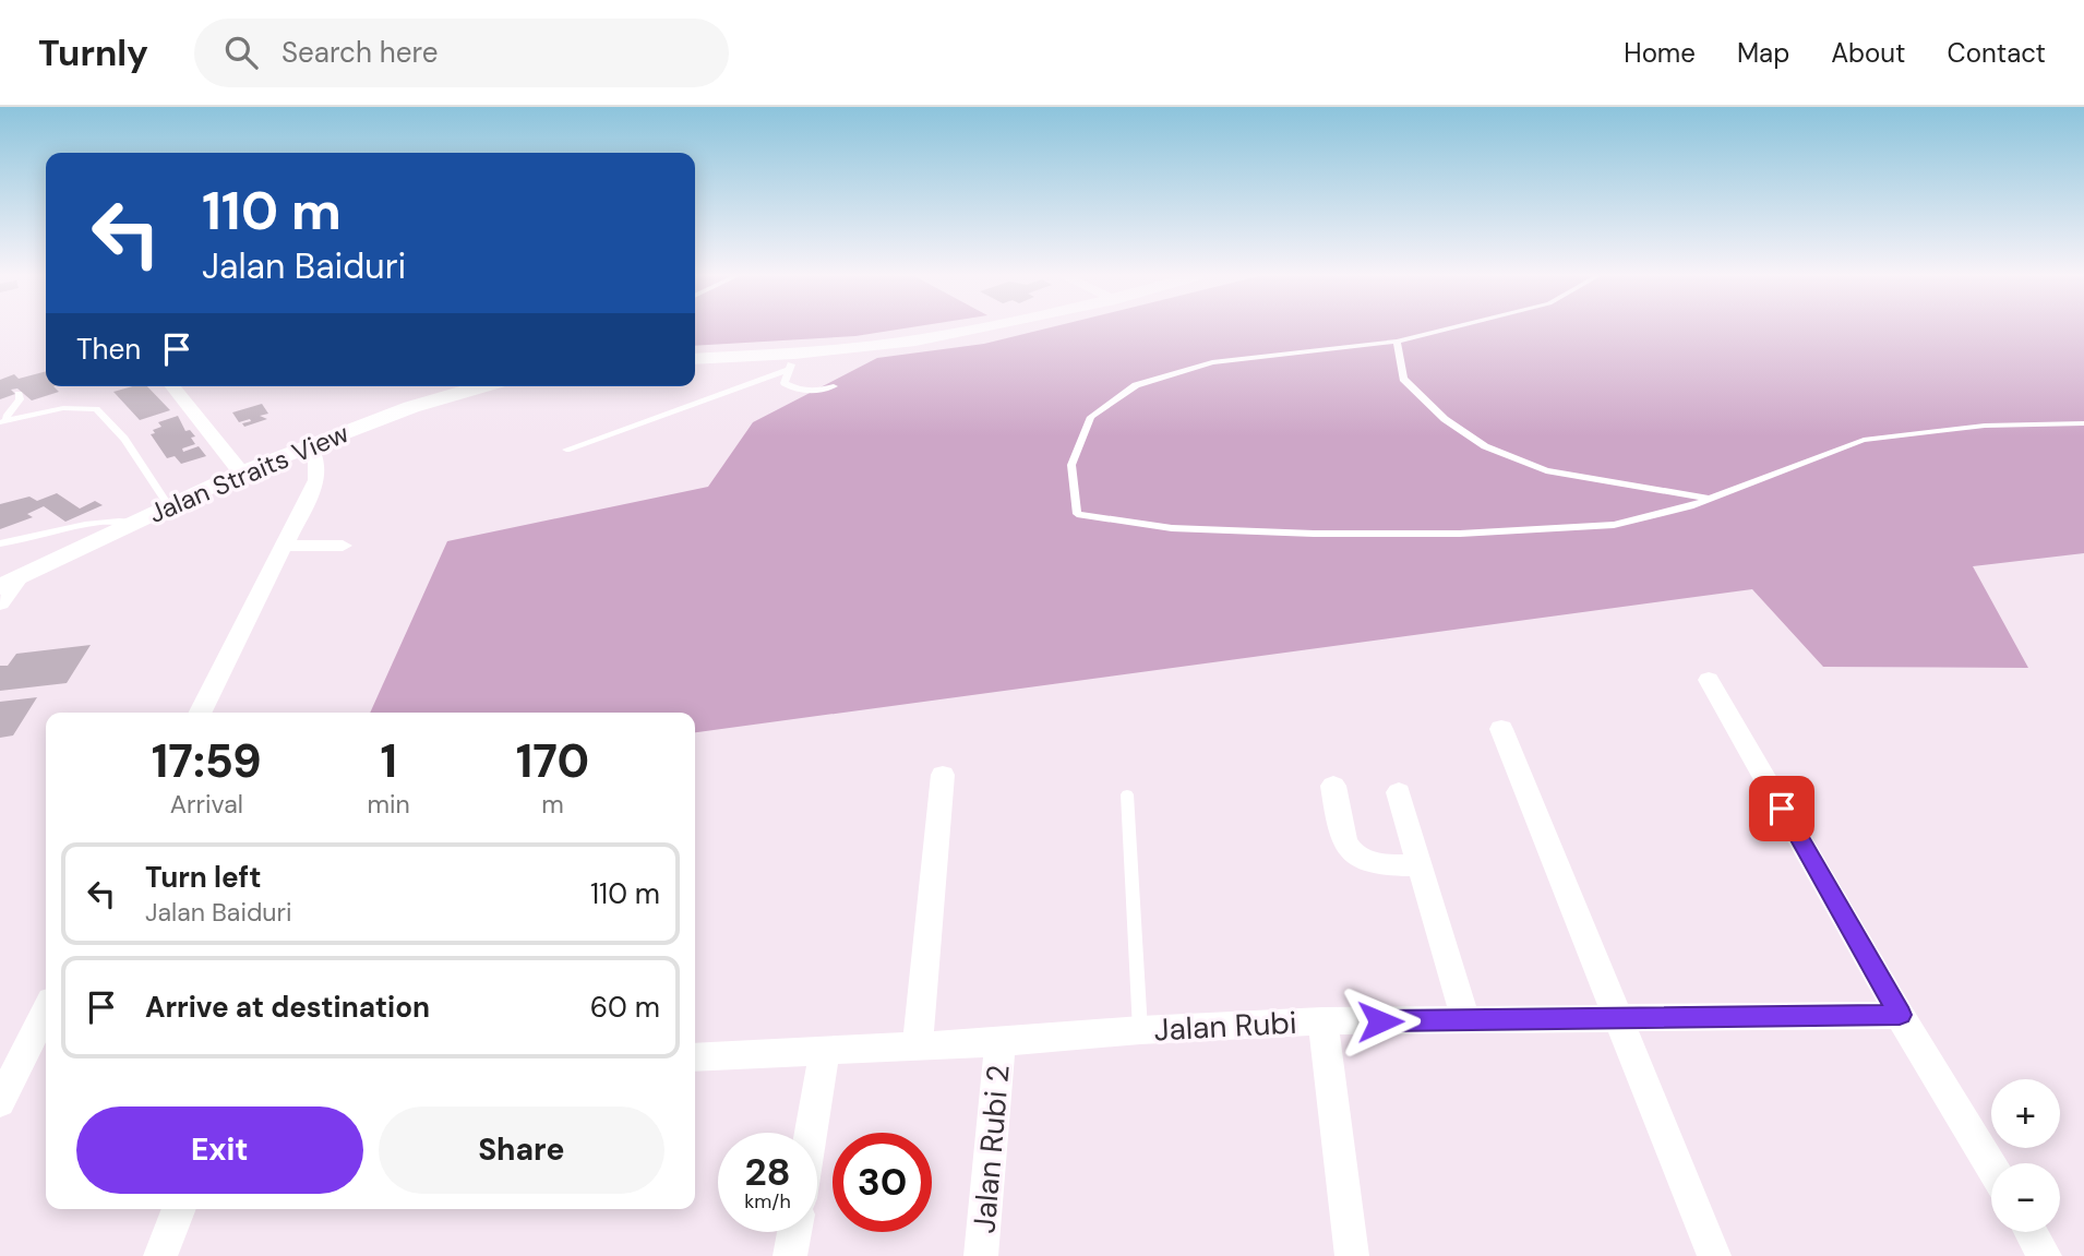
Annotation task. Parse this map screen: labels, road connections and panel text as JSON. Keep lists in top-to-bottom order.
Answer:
{
  "streets": {
    "street": ["Jalan Straits View", "Jalan Rubi", "Jalan Rubi 2"]
  },
  "crossings": [
    ["Jalan Rubi", "Jalan Rubi 2"]
  ],
  "page": {
    "header": "Turnly",
    "search": "Search here",
    "nav": [
      "Home",
      "Map",
      "About",
      "Contact"
    ],
    "turn": ["110 m", "Jalan Baiduri"],
    "then": "Then",
    "eta": [
      "17:59",
      "Arrival",
      "1",
      "min",
      "170",
      "m"
    ],
    "list": [
      {
        "name": "Turn left",
        "note": "Jalan Baiduri",
        "value": "110 m"
      },
      {
        "name": "Arrive at destination",
        "value": "60 m"
      }
    ],
    "map_buttons": ["+", "−"],
    "buttons": ["Exit", "Share"],
    "speed": "28 km/h",
    "limit": "30"
  }
}
